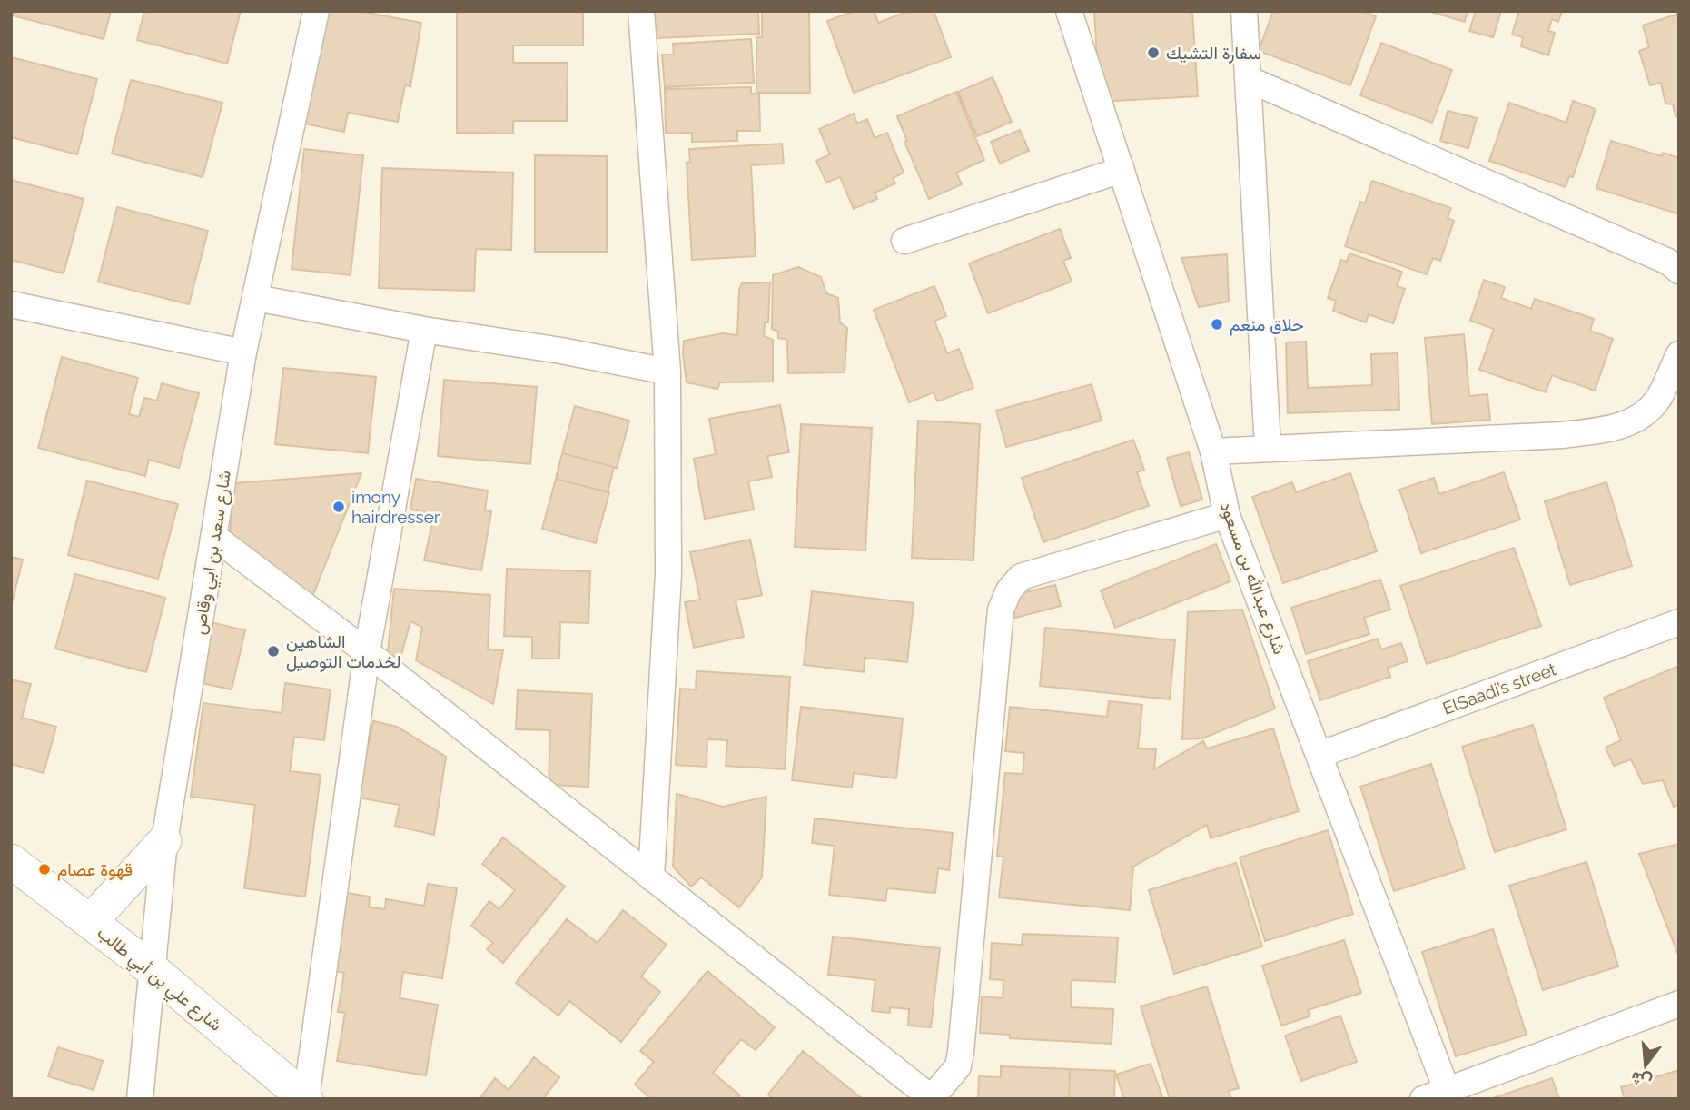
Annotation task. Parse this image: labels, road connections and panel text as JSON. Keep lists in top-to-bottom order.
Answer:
{
  "streets": {
    "street": [
      "شارع سعد بن ابي وقاص",
      "شارع عبدالله بن مسعود",
      "ElSaadi’s street",
      "شارع علي بن أبي طالب"
    ]
  },
  "crossings": [
    ["شارع سعد بن ابي وقاص", "شارع علي بن أبي طالب"],
    ["شارع عبدالله بن مسعود", "ElSaadi’s street"]
  ],
  "places": [
    "سفارة التشيك",
    "حلاق منعم",
    "imony hairdresser",
    "الشاهين لخدمات التوصيل",
    "قهوة عصام"
  ],
  "north": "bottom"
}
